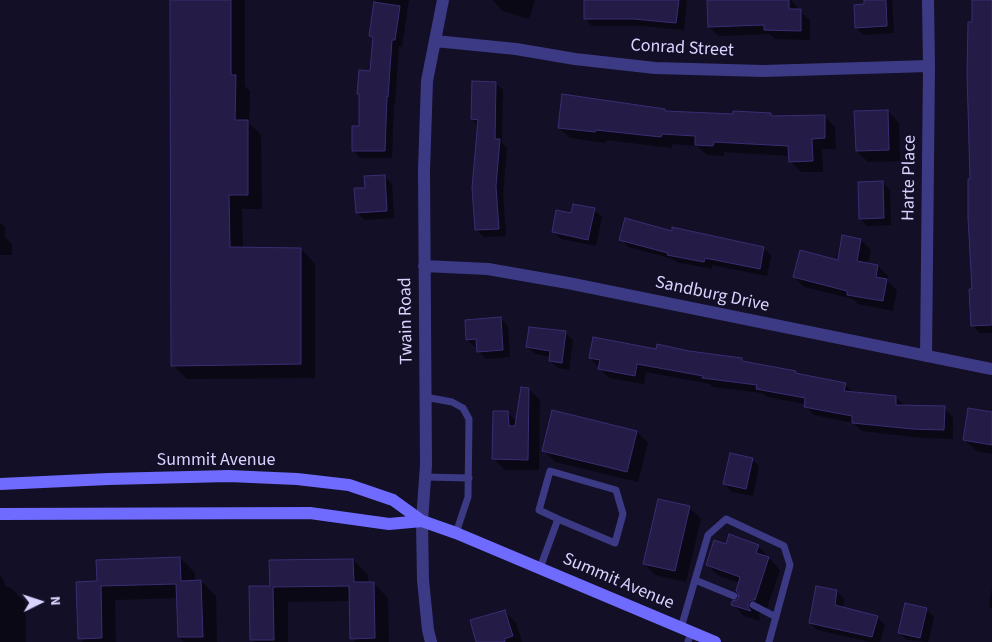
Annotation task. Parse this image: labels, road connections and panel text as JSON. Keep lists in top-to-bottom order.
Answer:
{
  "streets": {
    "main road": ["Summit Avenue"],
    "street": [
      "Conrad Street",
      "Harte Place",
      "Sandburg Drive",
      "Twain Road"
    ]
  },
  "crossings": [
    ["Conrad Street", "Harte Place"],
    ["Conrad Street", "Twain Road"],
    ["Harte Place", "Sandburg Drive"],
    ["Sandburg Drive", "Twain Road"],
    ["Twain Road", "Summit Avenue"]
  ],
  "north": "right"
}
